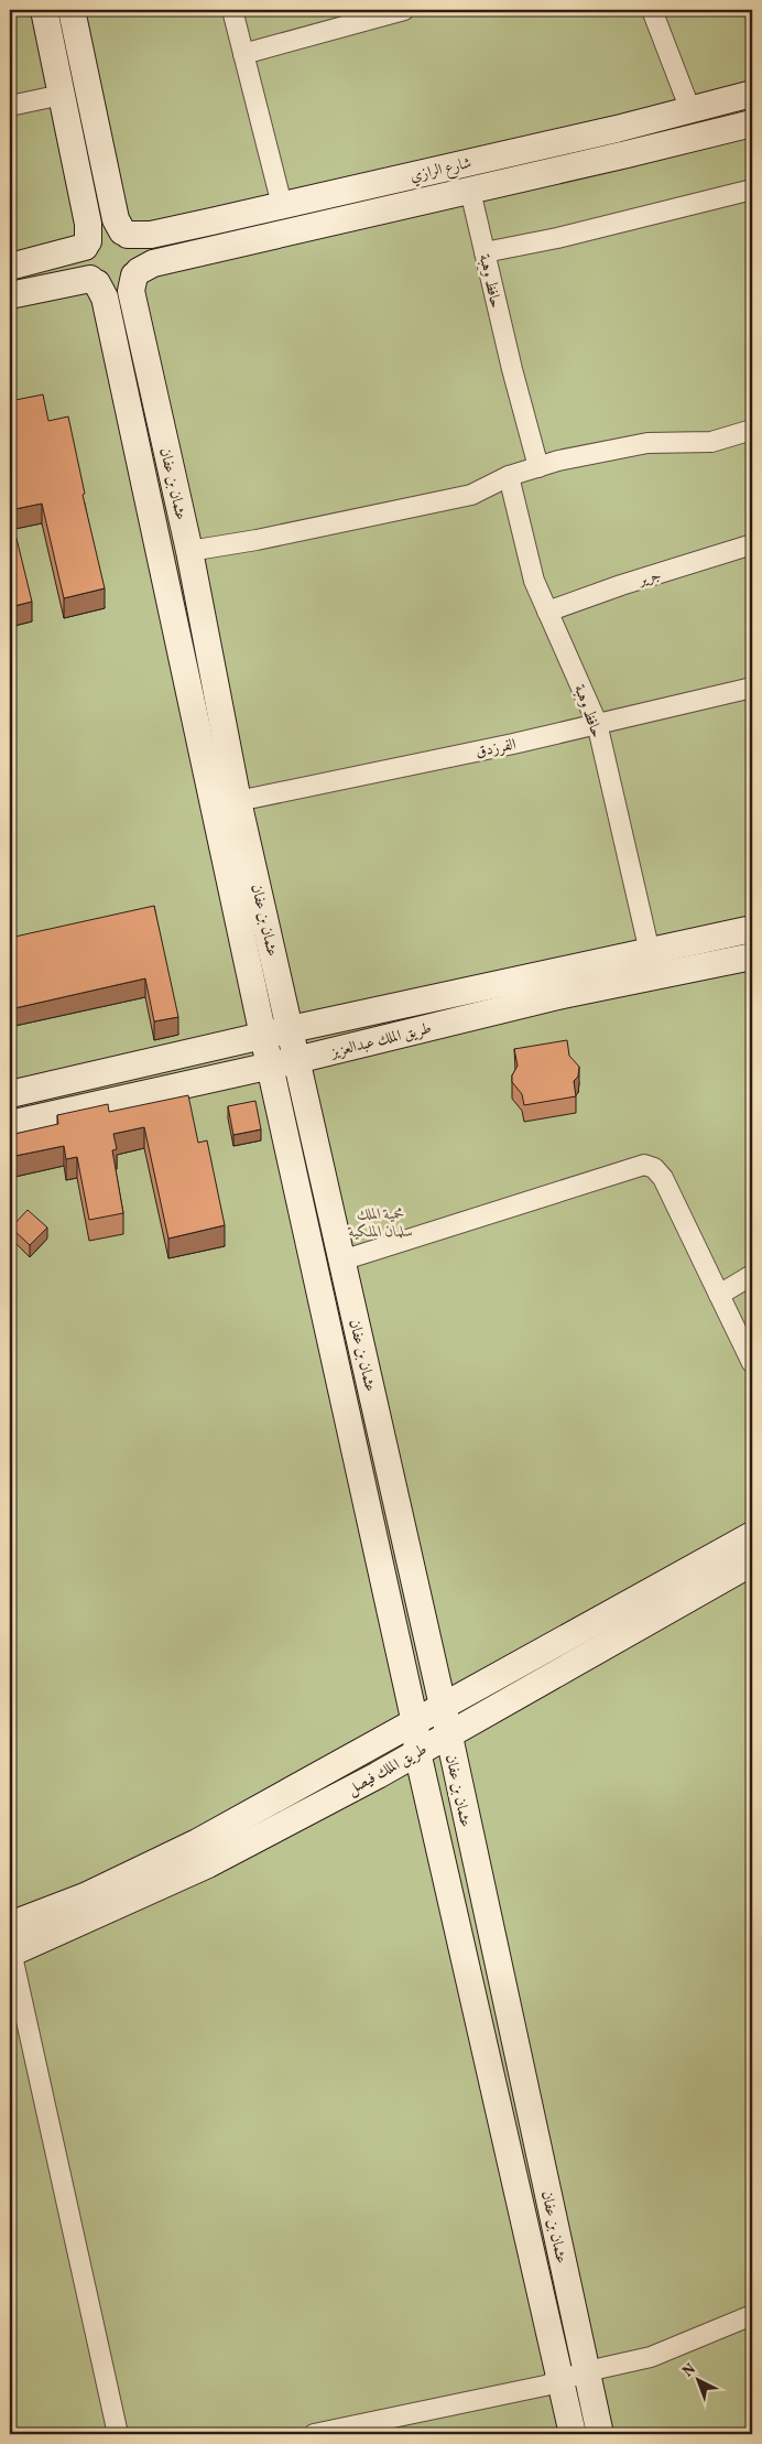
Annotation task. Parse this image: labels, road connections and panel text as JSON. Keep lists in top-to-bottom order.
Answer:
{
  "streets": {
    "street": [
      "شارع الرازي",
      "حافظ وهبة",
      "عثمان بن عفان",
      "جرير",
      "الفرزدق",
      "طريق الملك عبدالعزيز",
      "طريق الملك فيصل"
    ]
  },
  "crossings": [
    ["شارع الرازي", "حافظ وهبة"],
    ["شارع الرازي", "عثمان بن عفان"],
    ["حافظ وهبة", "جرير"],
    ["حافظ وهبة", "الفرزدق"],
    ["حافظ وهبة", "طريق الملك عبدالعزيز"],
    ["عثمان بن عفان", "الفرزدق"],
    ["عثمان بن عفان", "طريق الملك عبدالعزيز"],
    ["عثمان بن عفان", "طريق الملك فيصل"]
  ],
  "parks": ["محمية الملك سلمان الملكية"],
  "north": "top left"
}
